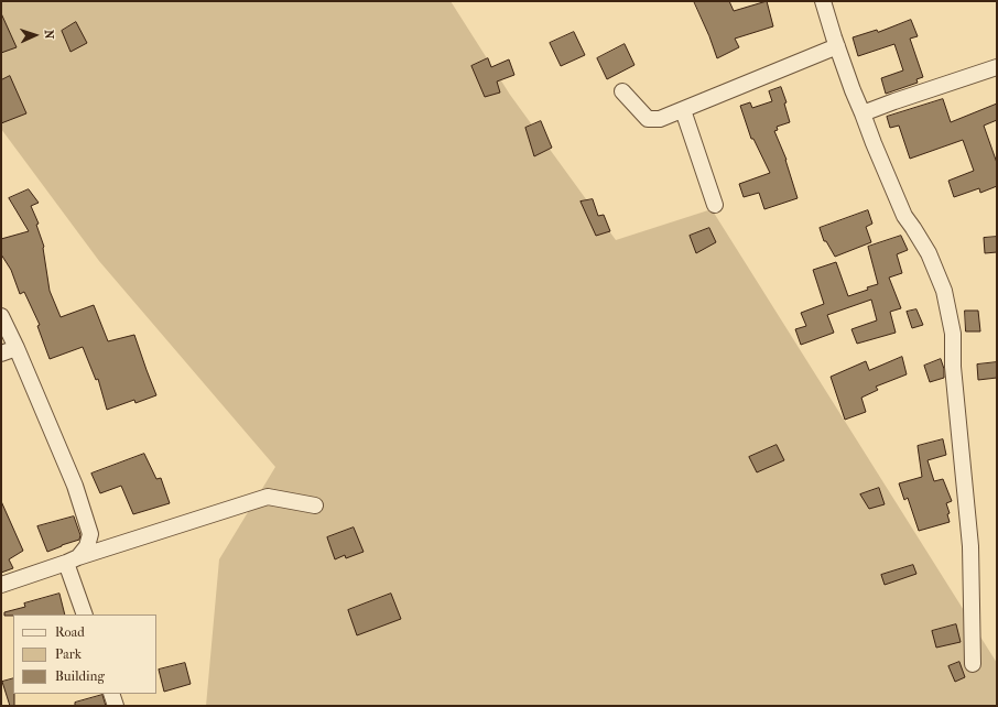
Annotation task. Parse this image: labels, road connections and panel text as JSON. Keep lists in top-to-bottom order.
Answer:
{
  "legend": ["Road", "Park", "Building"],
  "north": "right"
}
